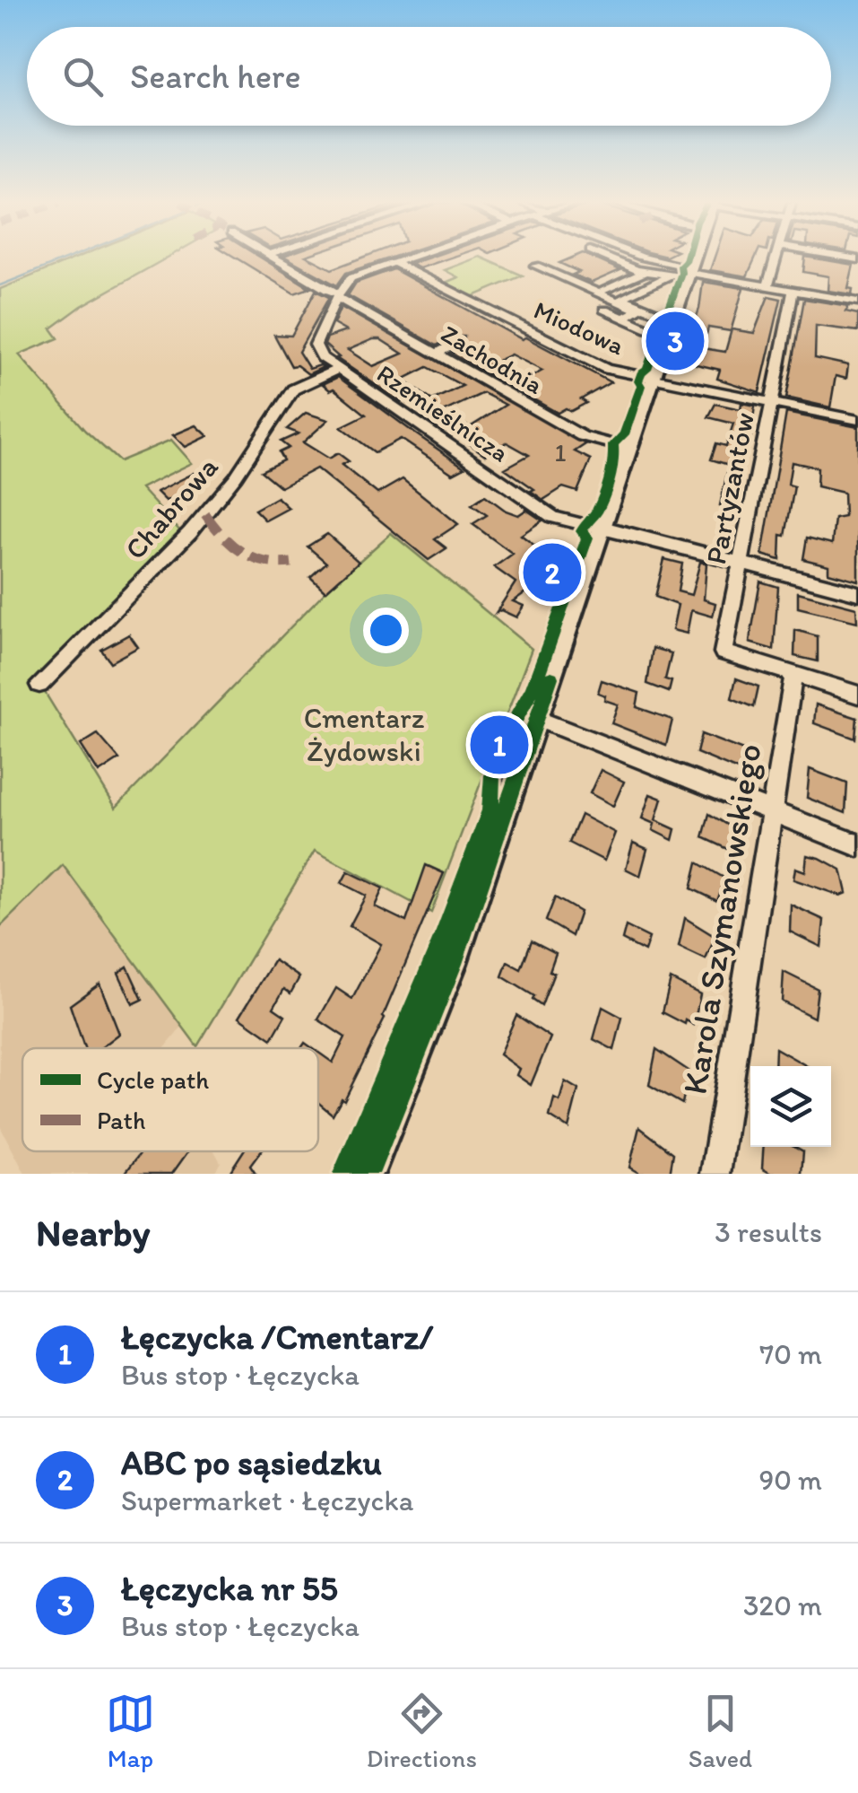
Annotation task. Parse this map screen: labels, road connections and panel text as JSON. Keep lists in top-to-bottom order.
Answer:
{
  "streets": {
    "street": [
      "Miodowa",
      "Zachodnia",
      "Rzemieślnicza",
      "Partyzantów",
      "Chabrowa",
      "Karola Szymanowskiego"
    ]
  },
  "crossings": [
    ["Miodowa", "Partyzantów"],
    ["Zachodnia", "Rzemieślnicza"],
    ["Rzemieślnicza", "Partyzantów"],
    ["Rzemieślnicza", "Chabrowa"],
    ["Partyzantów", "Karola Szymanowskiego"]
  ],
  "parks": ["Cmentarz Żydowski"],
  "house_numbers": ["1"],
  "legend": ["Cycle path", "Path"],
  "page": {
    "search": "Search here",
    "pins": ["3", "2", "1"],
    "heading": ["Nearby", "3 results"],
    "list": [
      {
        "mark": "1",
        "name": "Łęczycka /Cmentarz/",
        "note": "Bus stop · Łęczycka",
        "value": "70 m"
      },
      {
        "mark": "2",
        "name": "ABC po sąsiedzku",
        "note": "Supermarket · Łęczycka",
        "value": "90 m"
      },
      {
        "mark": "3",
        "name": "Łęczycka nr 55",
        "note": "Bus stop · Łęczycka",
        "value": "320 m"
      }
    ],
    "nav": ["Map", "Directions", "Saved"]
  }
}
